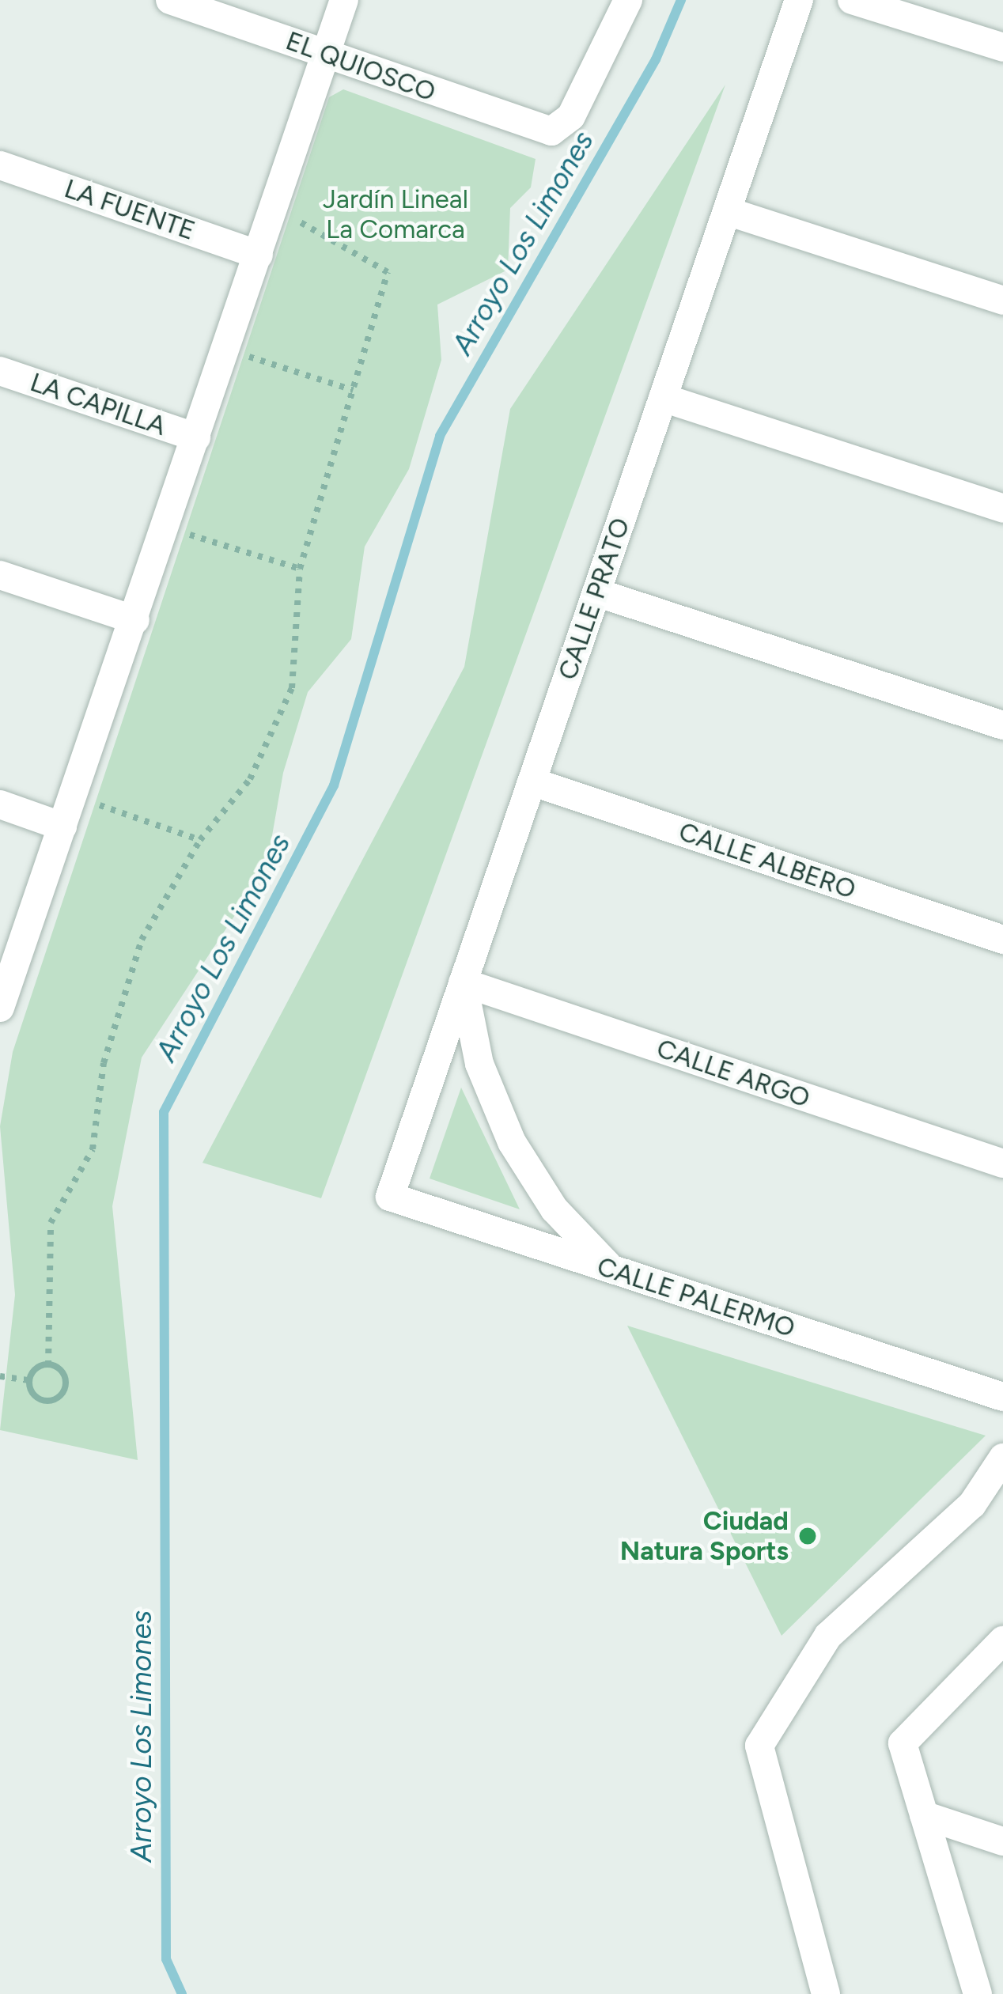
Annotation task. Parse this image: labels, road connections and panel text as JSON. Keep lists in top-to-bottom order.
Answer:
{
  "streets": {
    "street": [
      "EL QUIOSCO",
      "LA FUENTE",
      "LA CAPILLA",
      "CALLE PRATO",
      "CALLE ALBERO",
      "CALLE ARGO",
      "CALLE PALERMO"
    ]
  },
  "crossings": [
    ["CALLE PRATO", "CALLE ALBERO"],
    ["CALLE PRATO", "CALLE ARGO"],
    ["CALLE PRATO", "CALLE PALERMO"]
  ],
  "water": ["Arroyo Los Limones"],
  "parks": ["Jardín Lineal La Comarca"],
  "places": ["Ciudad Natura Sports"]
}
